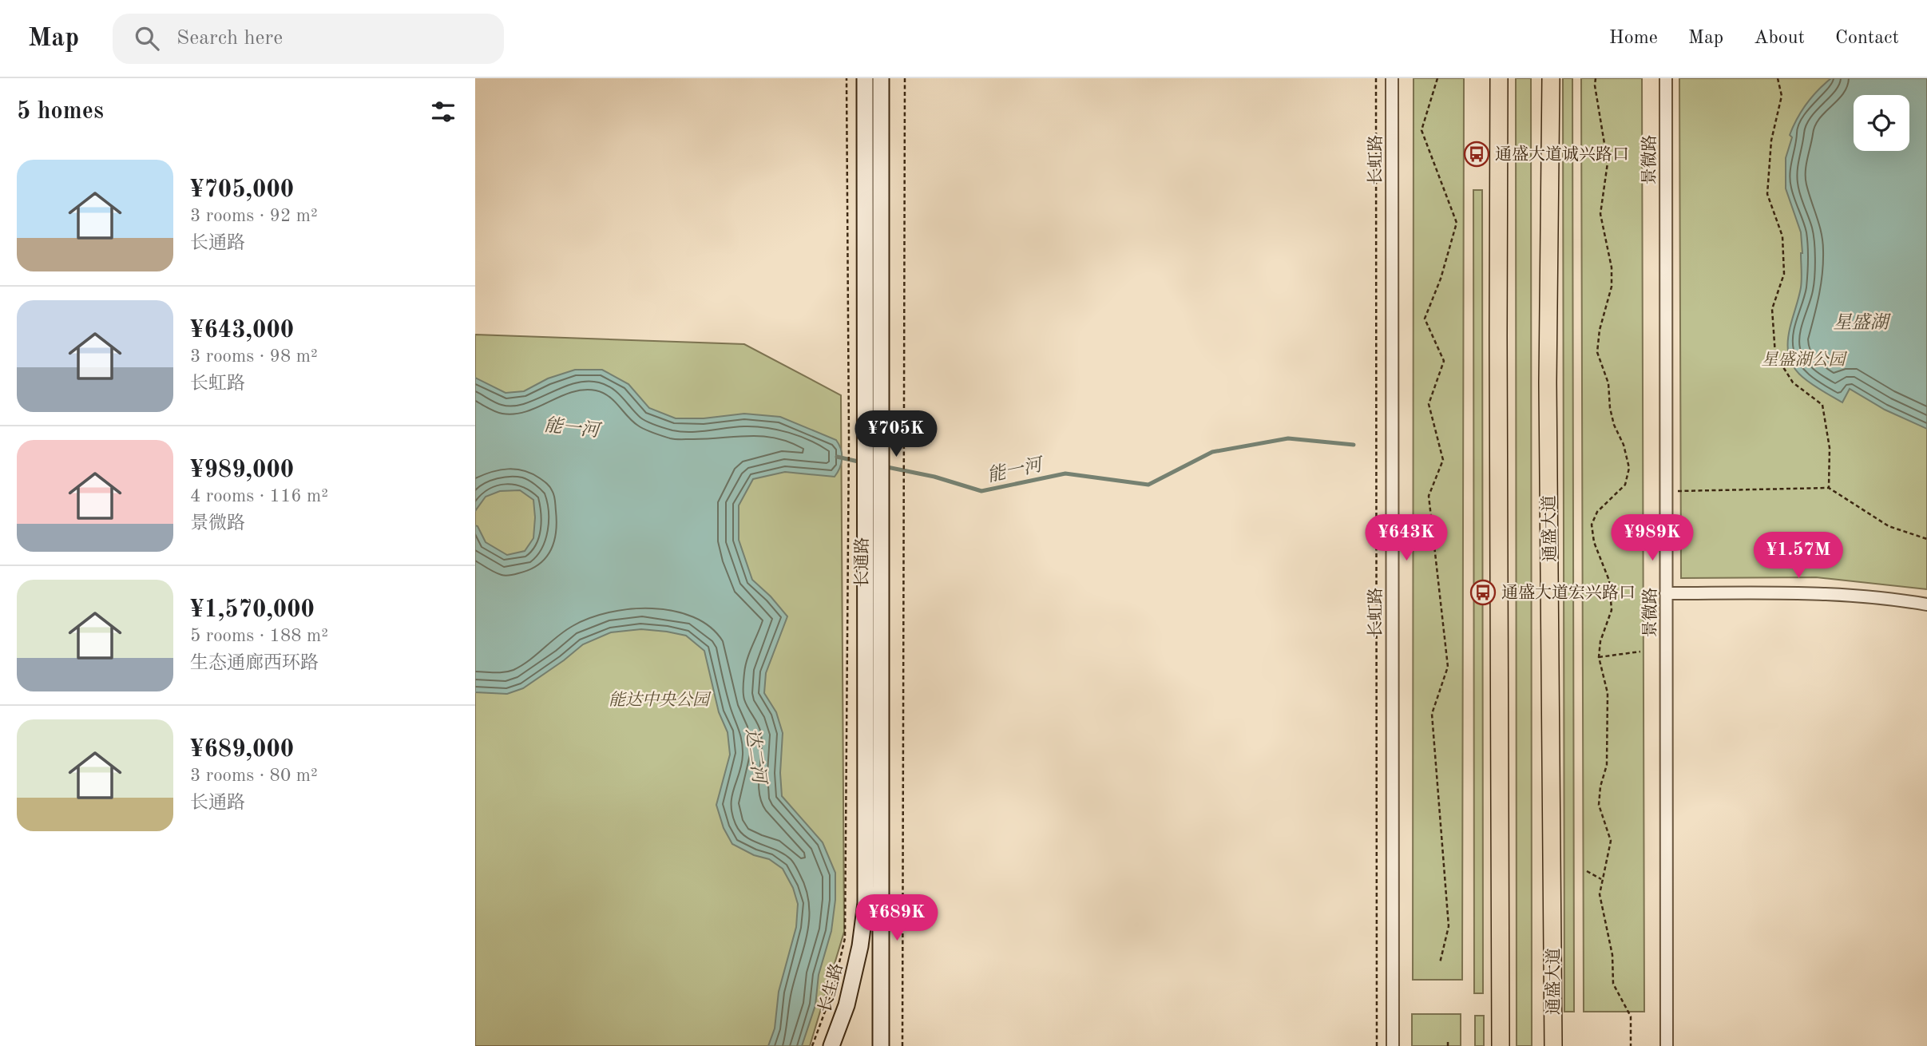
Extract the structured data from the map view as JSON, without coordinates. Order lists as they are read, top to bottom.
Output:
{
  "streets": {
    "main road": ["通盛大道"],
    "street": [
      "长虹路",
      "景微路",
      "长通路",
      "长生路"
    ]
  },
  "crossings": [
    ["长通路", "长生路"]
  ],
  "water": ["星盛湖", "能一河", "达二河"],
  "parks": ["星盛湖公园", "能达中央公园"],
  "places": {
    "bus stop": ["通盛大道诚兴路口", "通盛大道宏兴路口"]
  },
  "page": {
    "header": "Map",
    "search": "Search here",
    "nav": [
      "Home",
      "Map",
      "About",
      "Contact"
    ],
    "heading": "5 homes",
    "list": [
      {
        "name": "¥705,000",
        "note": "3 rooms · 92 m² · 长通路"
      },
      {
        "name": "¥643,000",
        "note": "3 rooms · 98 m² · 长虹路"
      },
      {
        "name": "¥989,000",
        "note": "4 rooms · 116 m² · 景微路"
      },
      {
        "name": "¥1,570,000",
        "note": "5 rooms · 188 m² · 生态通廊西环路"
      },
      {
        "name": "¥689,000",
        "note": "3 rooms · 80 m² · 长通路"
      }
    ],
    "price": [
      "¥705K",
      "¥643K",
      "¥989K",
      "¥1.57M",
      "¥689K"
    ]
  }
}
